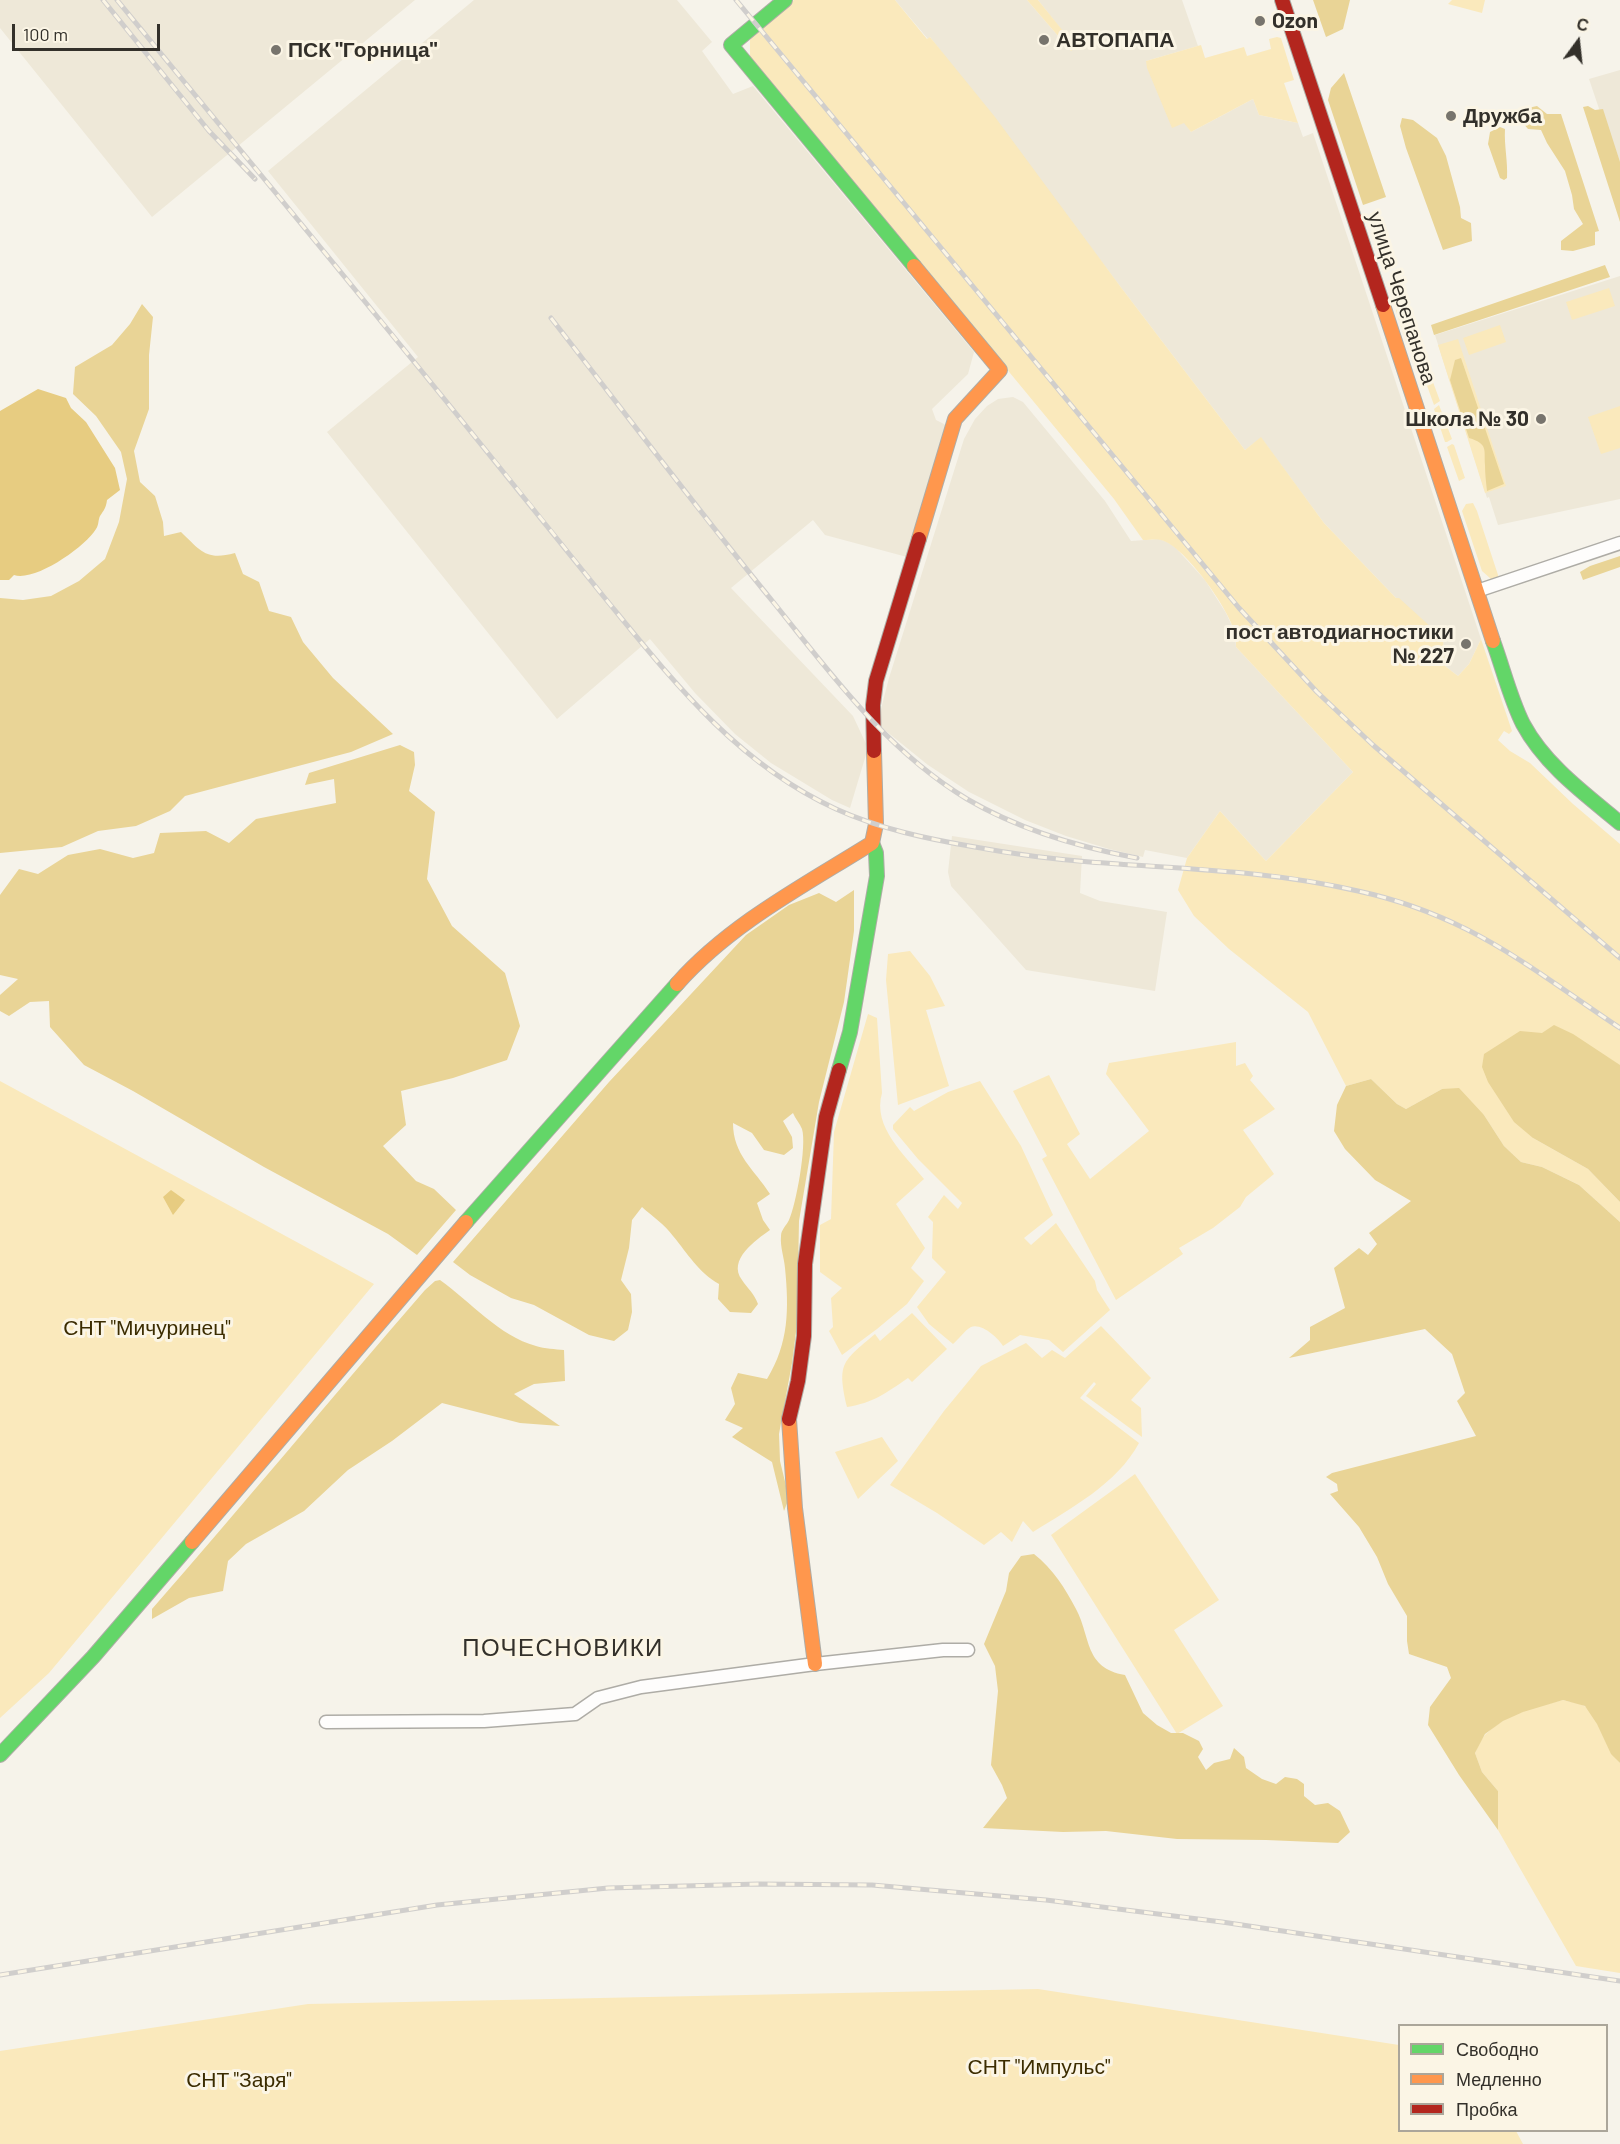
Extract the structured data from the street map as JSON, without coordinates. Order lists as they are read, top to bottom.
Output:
{
  "streets": {
    "street": ["улица Черепанова"]
  },
  "districts": ["ПОЧЕСНОВИКИ"],
  "parks": ["СНТ \"Мичуринец\"", "СНТ \"Импульс\"", "СНТ \"Заря\""],
  "places": [
    "Ozon",
    "АВТОПАПА",
    "ПСК \"Горница\"",
    "Дружба",
    "Школа № 30",
    "пост автодиагностики № 227"
  ],
  "legend": ["Свободно", "Медленно", "Пробка"],
  "scale_bar": "100 m",
  "north": "top"
}
